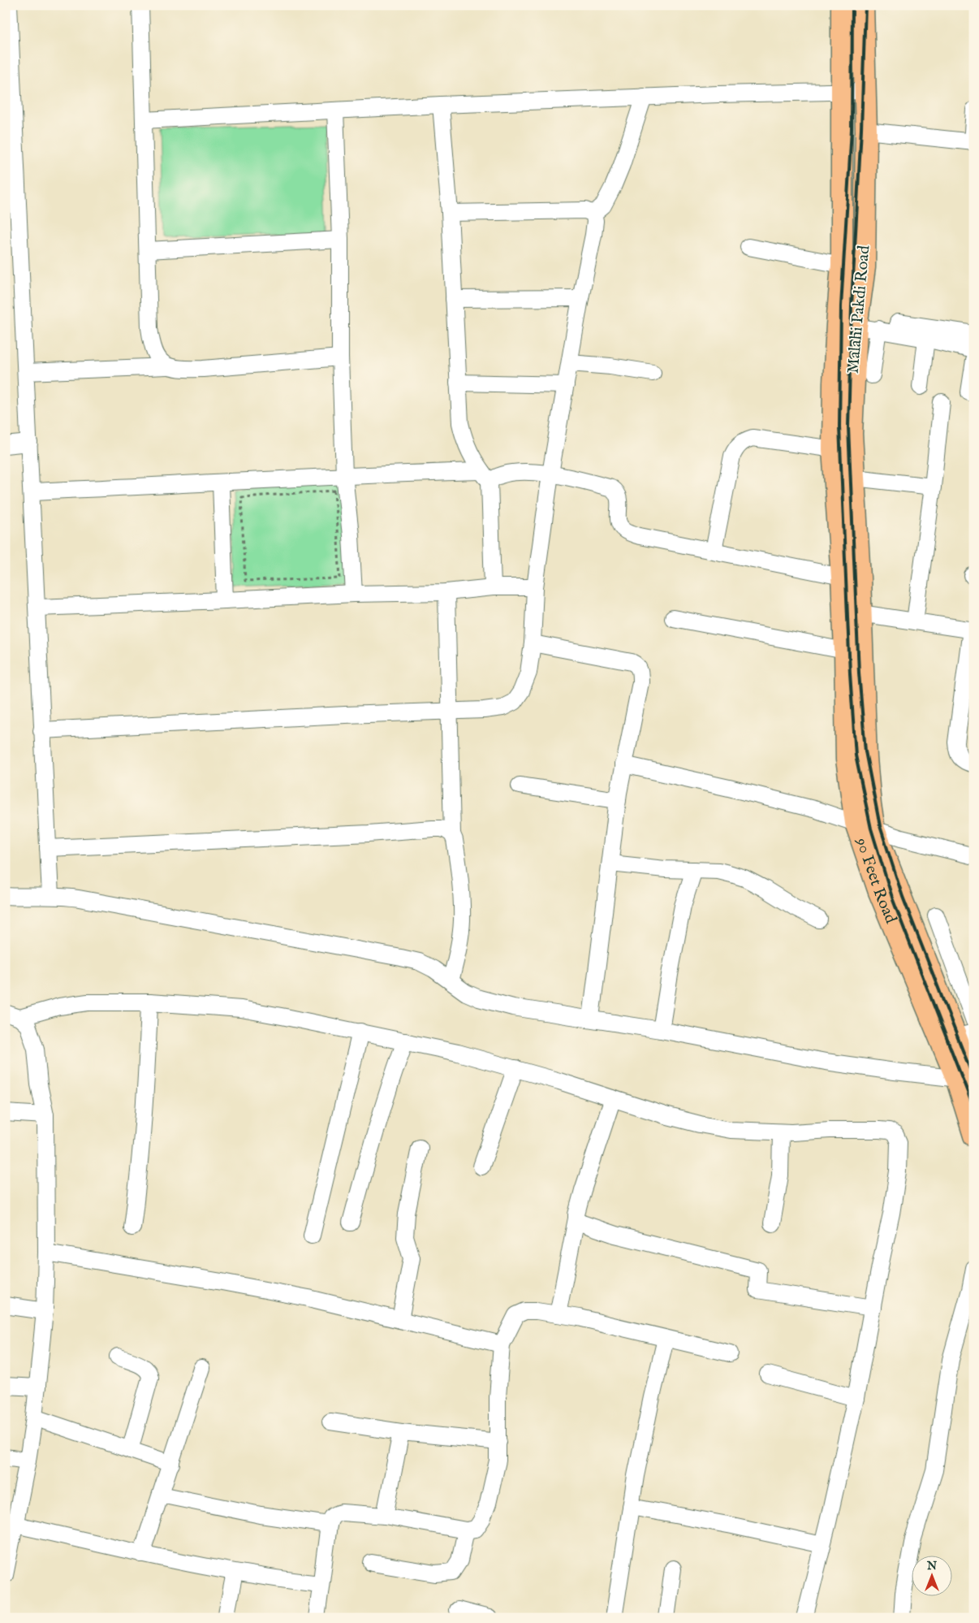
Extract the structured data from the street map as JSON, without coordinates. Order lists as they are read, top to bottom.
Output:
{
  "streets": {
    "main road": ["Malahi Pakdi Road", "90 Feet Road"]
  },
  "crossings": [
    ["Malahi Pakdi Road", "90 Feet Road"]
  ],
  "north": "top"
}
